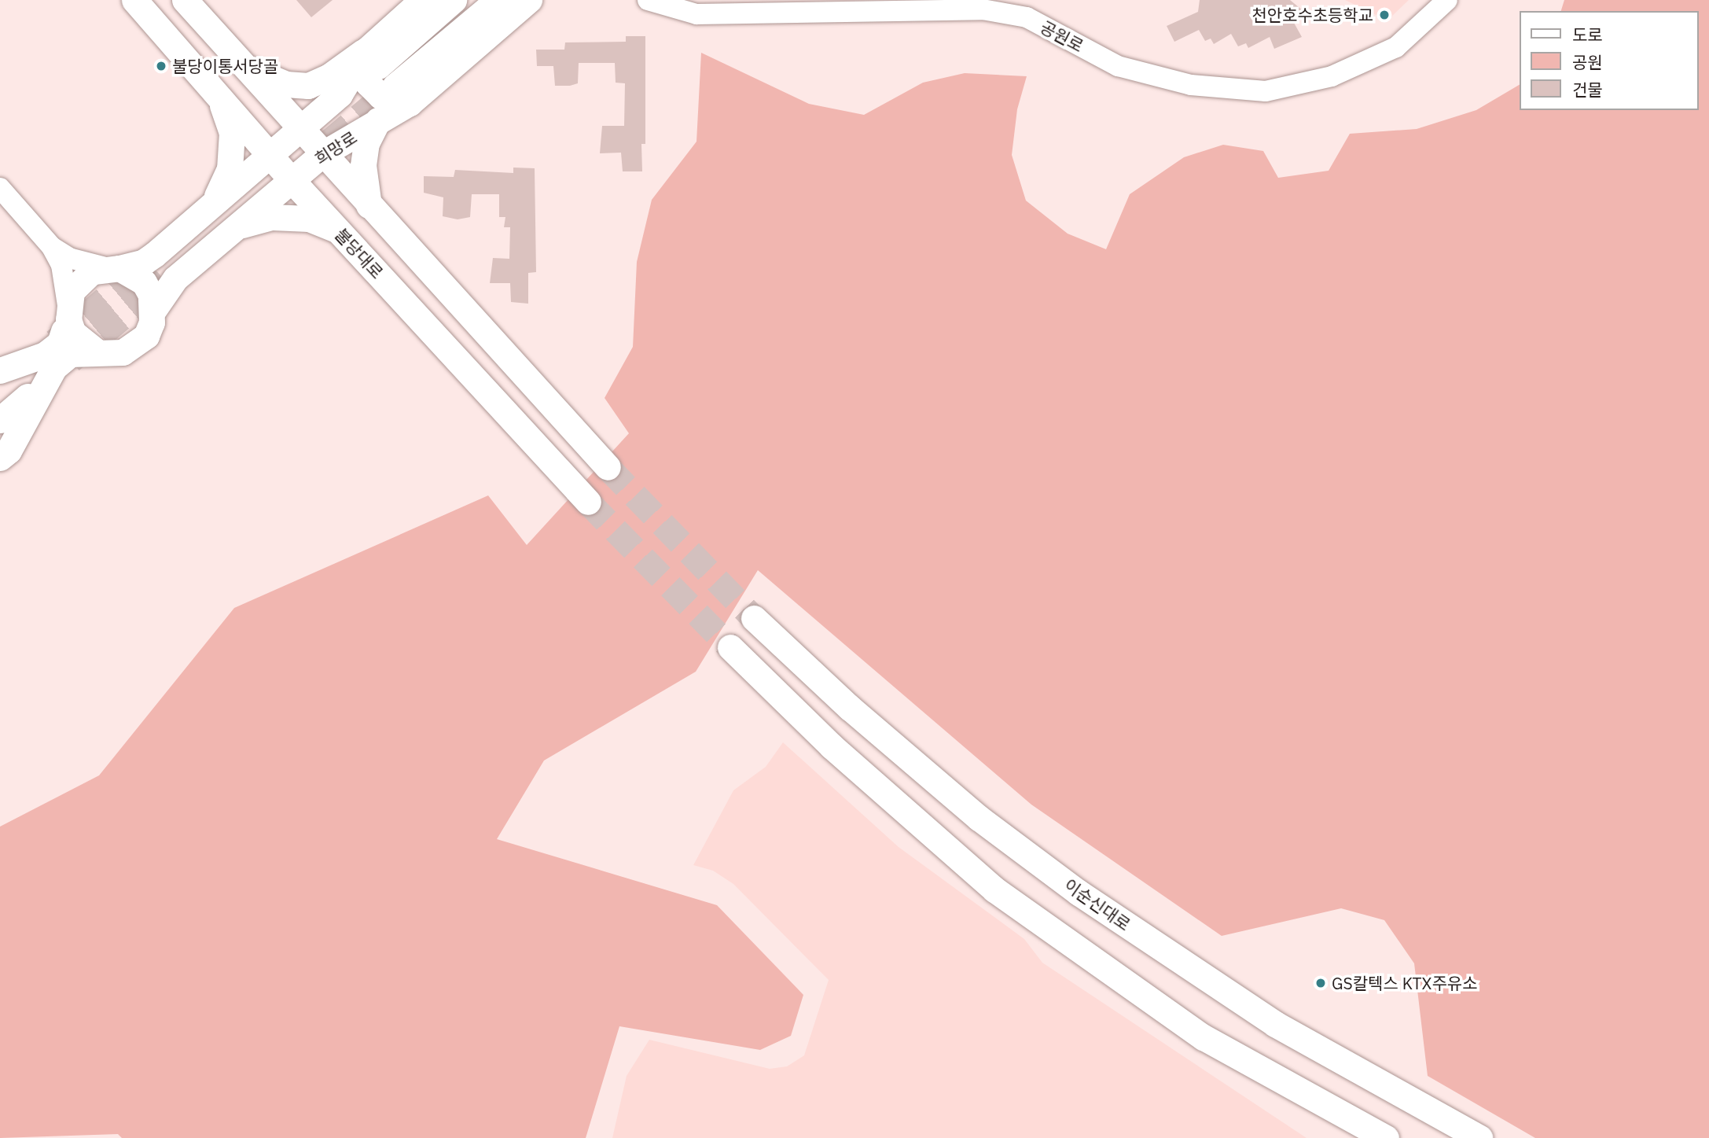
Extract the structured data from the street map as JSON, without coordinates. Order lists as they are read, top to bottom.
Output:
{
  "streets": {
    "main road": ["희망로", "불당대로", "이순신대로"],
    "street": ["공원로"]
  },
  "crossings": [
    ["희망로", "불당대로"]
  ],
  "places": ["천안호수초등학교", "불당이통서당골", "GS칼텍스 KTX주유소"],
  "legend": ["도로", "공원", "건물"]
}
